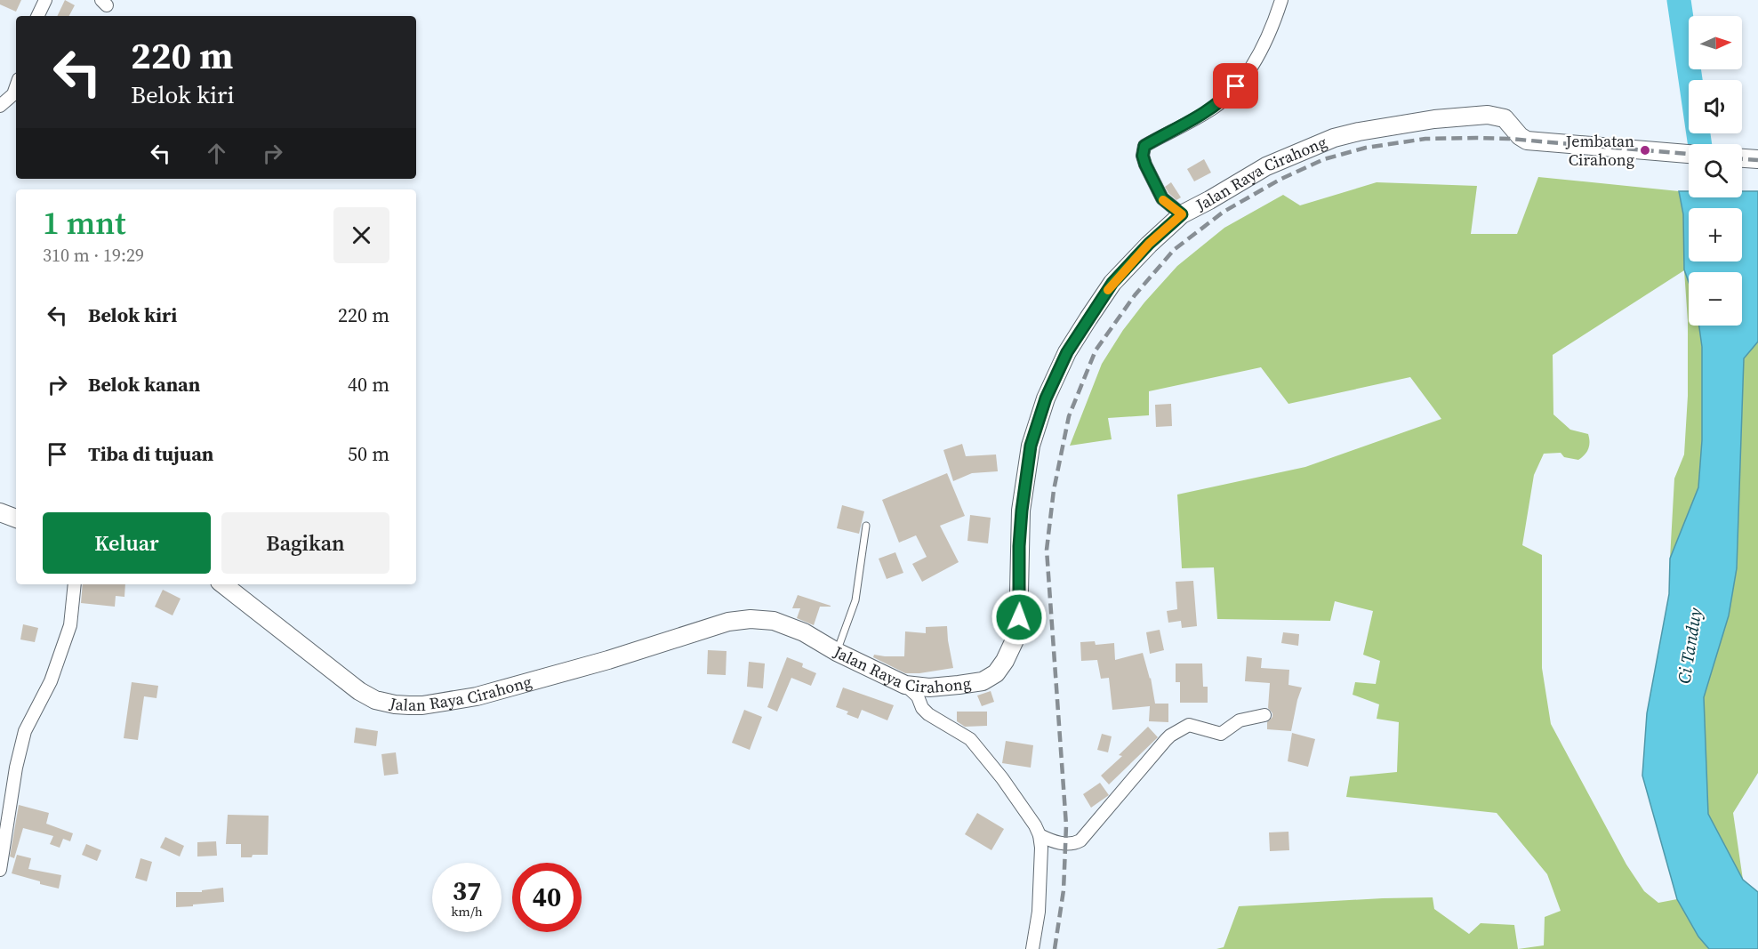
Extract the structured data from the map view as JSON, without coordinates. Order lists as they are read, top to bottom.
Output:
{
  "streets": {
    "street": ["Jalan Raya Cirahong"]
  },
  "water": ["Ci Tanduy"],
  "places": ["Jembatan Cirahong"],
  "north": "right",
  "page": {
    "map_buttons": ["+", "−"],
    "turn": ["220 m", "Belok kiri"],
    "heading": ["1 mnt", "310 m · 19:29"],
    "list": [
      {
        "name": "Belok kiri",
        "value": "220 m"
      },
      {
        "name": "Belok kanan",
        "value": "40 m"
      },
      {
        "name": "Tiba di tujuan",
        "value": "50 m"
      }
    ],
    "buttons": ["Keluar", "Bagikan"],
    "speed": "37 km/h",
    "limit": "40"
  }
}
